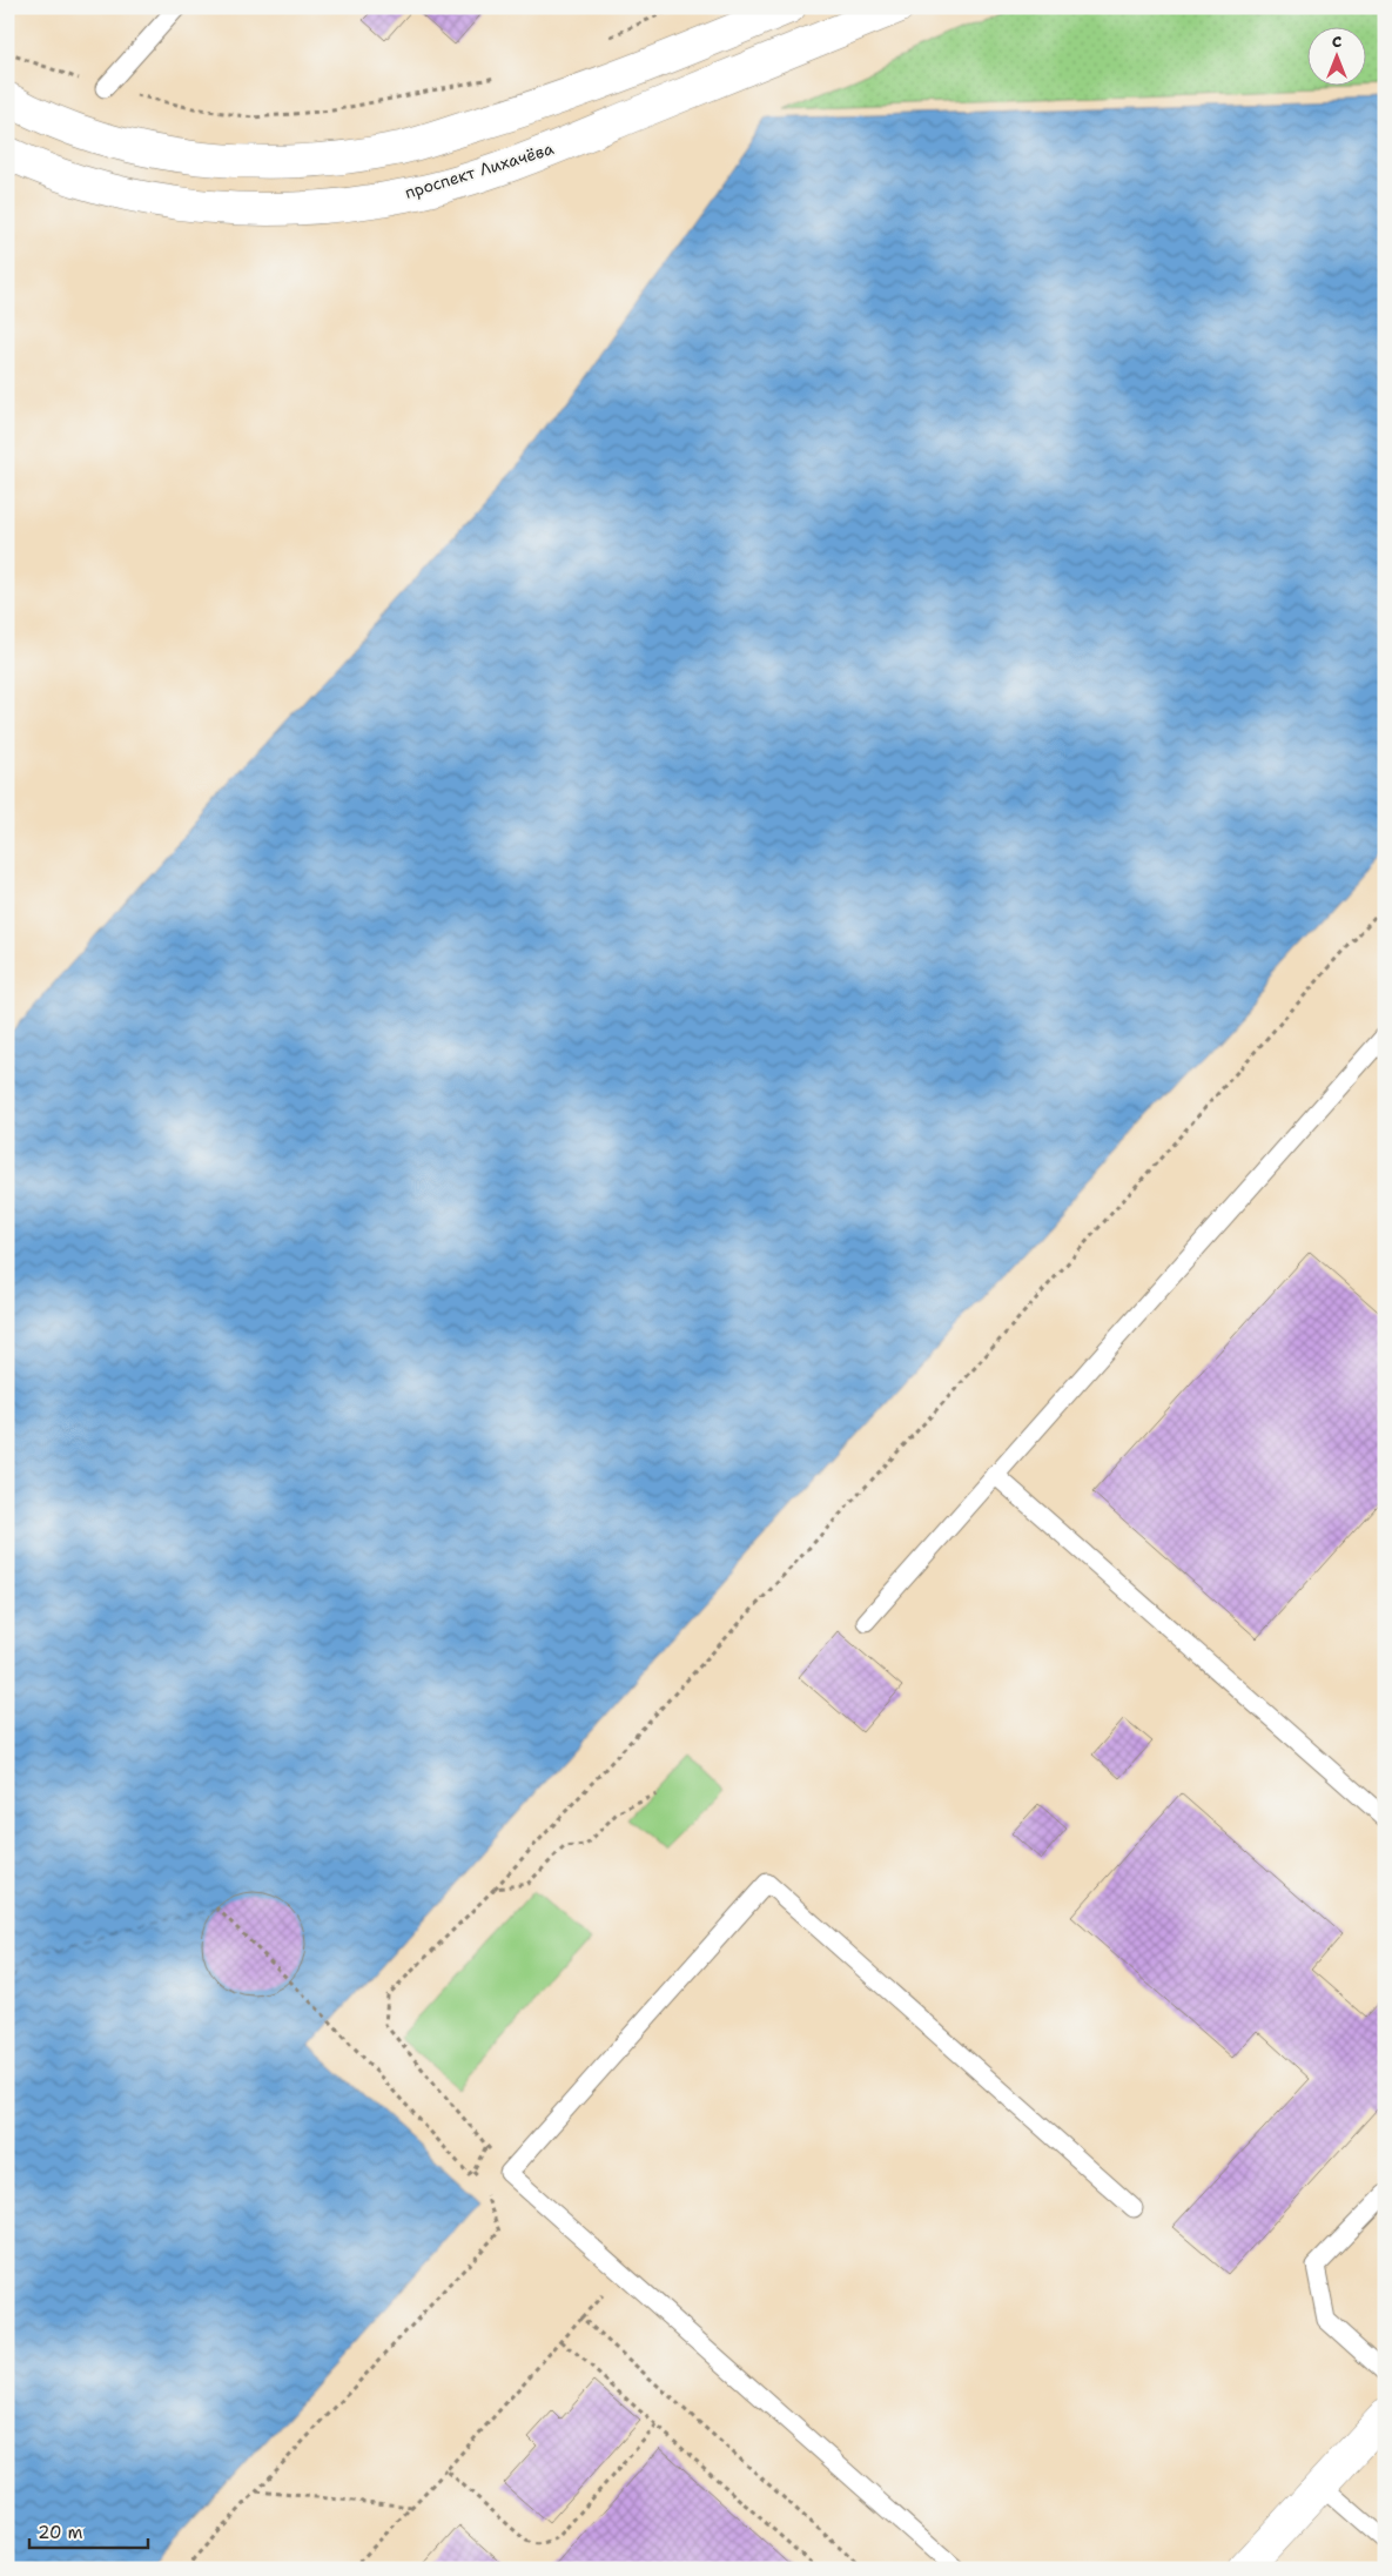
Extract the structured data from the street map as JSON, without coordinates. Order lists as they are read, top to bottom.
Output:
{
  "streets": {
    "street": ["проспект Лихачёва"]
  },
  "scale_bar": "20 m",
  "north": "top"
}
